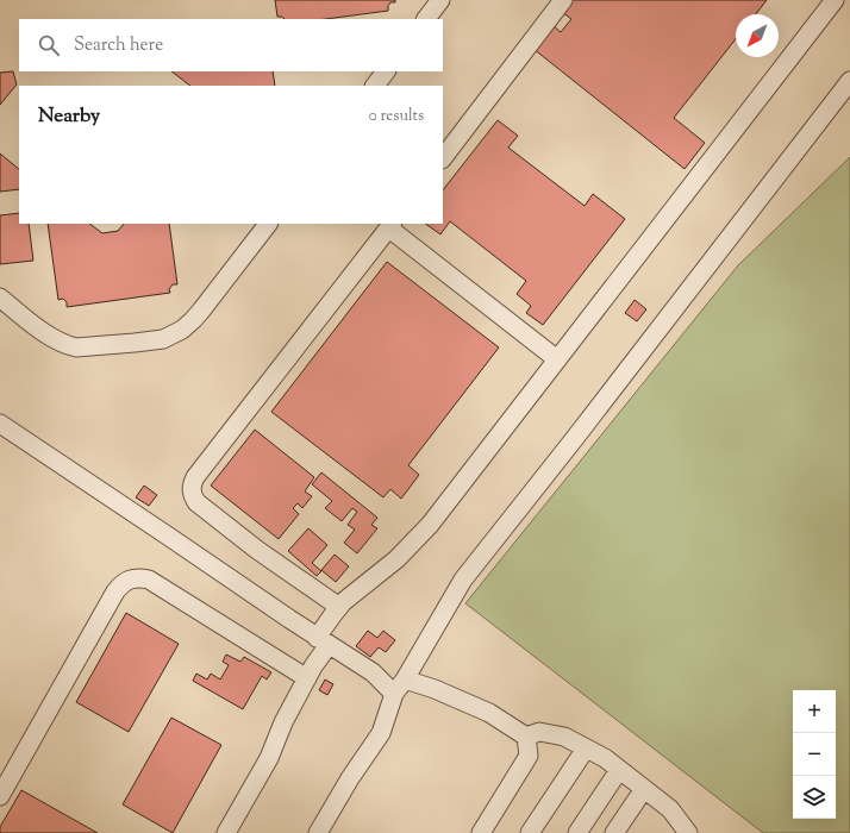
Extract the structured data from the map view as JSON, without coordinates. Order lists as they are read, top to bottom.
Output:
{
  "north": "bottom left",
  "page": {
    "search": "Search here",
    "heading": ["Nearby", "0 results"],
    "map_buttons": ["+", "−"]
  }
}
